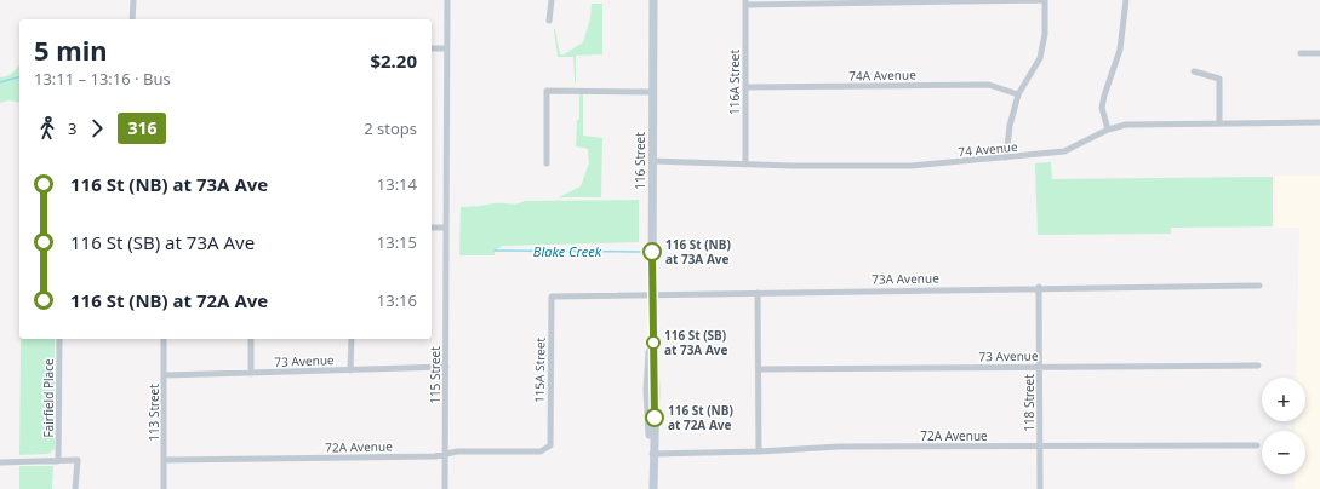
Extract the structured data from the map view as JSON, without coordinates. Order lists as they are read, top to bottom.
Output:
{
  "streets": {
    "street": [
      "74A Avenue",
      "116A Street",
      "74 Avenue",
      "116 Street",
      "73A Avenue",
      "73 Avenue",
      "115A Street",
      "115 Street",
      "Fairfield Place",
      "118 Street",
      "113 Street",
      "72A Avenue"
    ]
  },
  "crossings": [
    ["74A Avenue", "116A Street"],
    ["116A Street", "74 Avenue"],
    ["74 Avenue", "116 Street"],
    ["116 Street", "73A Avenue"],
    ["116 Street", "72A Avenue"],
    ["73A Avenue", "115A Street"],
    ["73A Avenue", "118 Street"],
    ["73 Avenue", "115 Street"],
    ["73 Avenue", "118 Street"],
    ["73 Avenue", "113 Street"],
    ["115A Street", "72A Avenue"],
    ["115 Street", "72A Avenue"],
    ["118 Street", "72A Avenue"],
    ["113 Street", "72A Avenue"]
  ],
  "water": ["Blake Creek"],
  "places": ["116 St (NB) at 73A Ave", "116 St (SB) at 73A Ave", "116 St (NB) at 72A Ave"],
  "lines": ["bus line 316"],
  "page": {
    "heading": ["5 min", "13:11 – 13:16 · Bus", "$2.20"],
    "legs": ["3", "316", "2 stops"],
    "list": [
      {
        "name": "116 St (NB) at 73A Ave",
        "value": "13:14"
      },
      {
        "name": "116 St (SB) at 73A Ave",
        "value": "13:15"
      },
      {
        "name": "116 St (NB) at 72A Ave",
        "value": "13:16"
      }
    ],
    "map_buttons": ["+", "−"]
  }
}
